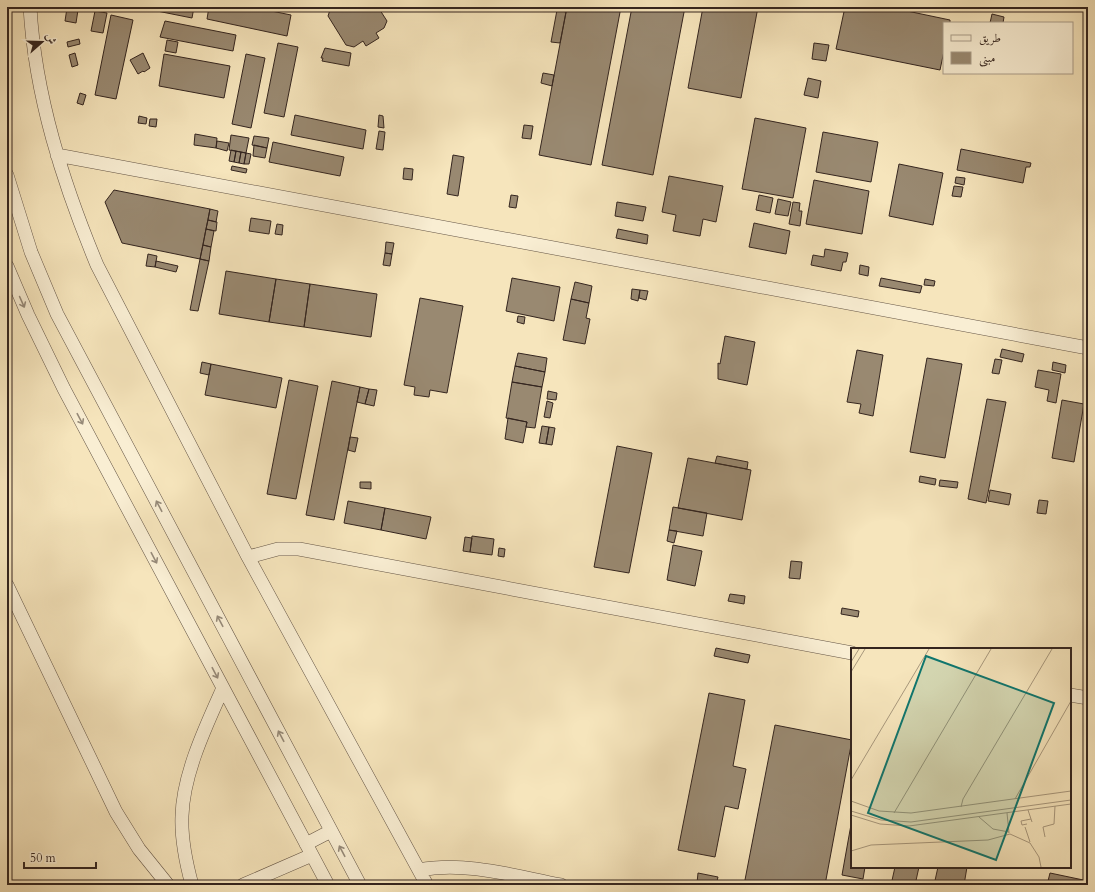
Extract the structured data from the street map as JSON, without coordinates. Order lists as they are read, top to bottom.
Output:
{
  "legend": ["طريق", "مبنى"],
  "scale_bar": "50 m",
  "north": "right"
}
